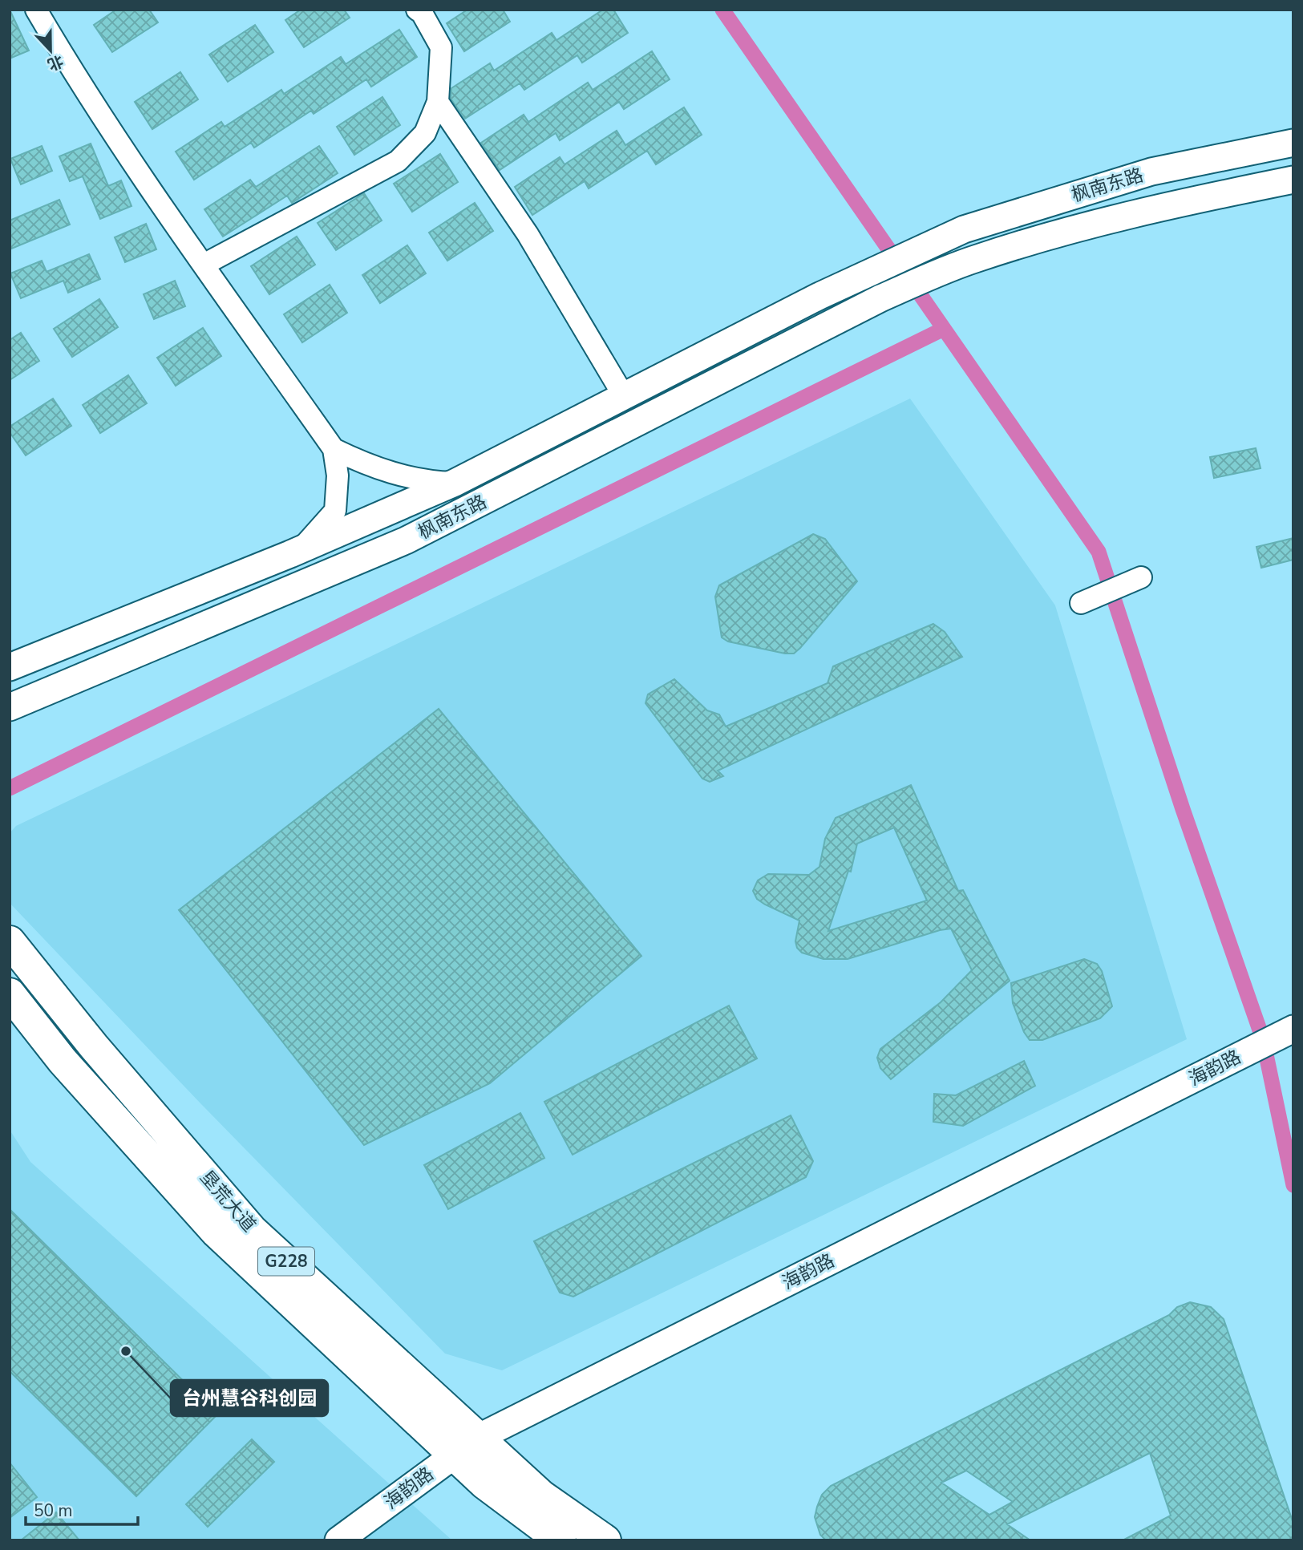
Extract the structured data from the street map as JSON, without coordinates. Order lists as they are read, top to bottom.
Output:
{
  "streets": {
    "highway": ["垦荒大道", "G228"],
    "main road": ["枫南东路", "海韵路"]
  },
  "crossings": [
    ["海韵路", "垦荒大道"]
  ],
  "places": ["台州慧谷科创园"],
  "scale_bar": "50 m",
  "north": "bottom"
}
